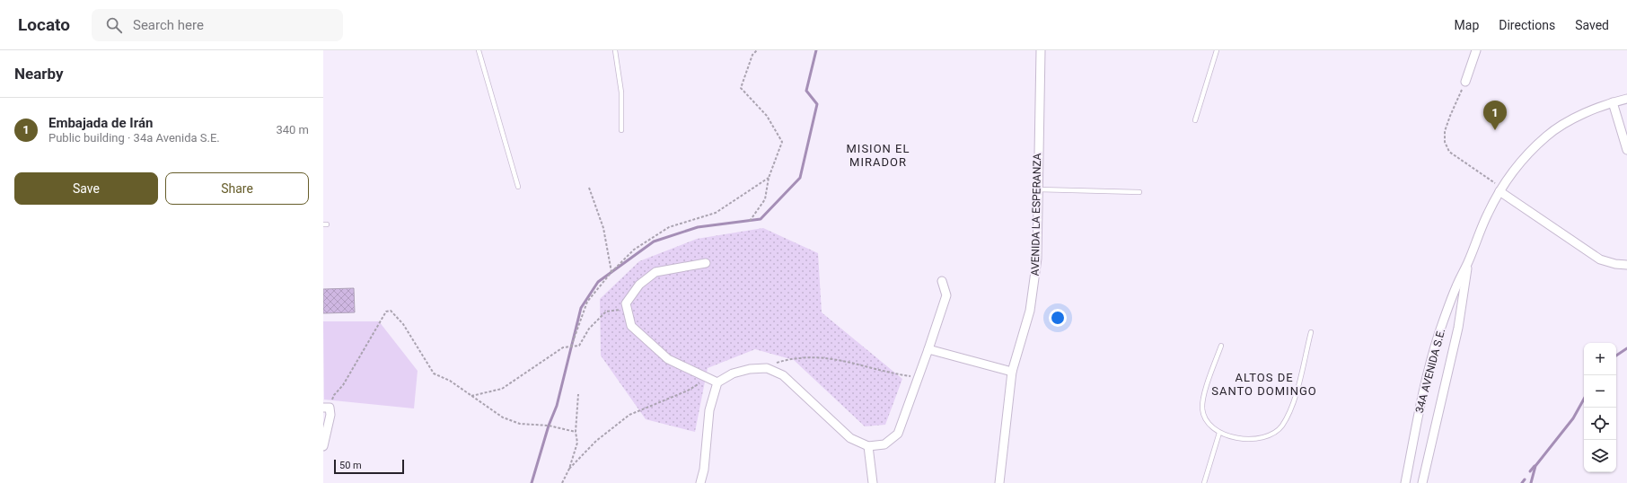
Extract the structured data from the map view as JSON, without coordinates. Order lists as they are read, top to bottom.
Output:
{
  "streets": {
    "street": ["AVENIDA LA ESPERANZA", "34A AVENIDA S.E."]
  },
  "districts": ["MISION EL MIRADOR", "ALTOS DE SANTO DOMINGO"],
  "scale_bar": "50 m",
  "page": {
    "header": "Locato",
    "search": "Search here",
    "nav": ["Map", "Directions", "Saved"],
    "heading": "Nearby",
    "list": [
      {
        "mark": "1",
        "name": "Embajada de Irán",
        "note": "Public building · 34a Avenida S.E.",
        "value": "340 m"
      }
    ],
    "pins": "1",
    "buttons": ["Save", "Share"],
    "map_buttons": ["+", "−"],
    "scale": "50 m"
  }
}
